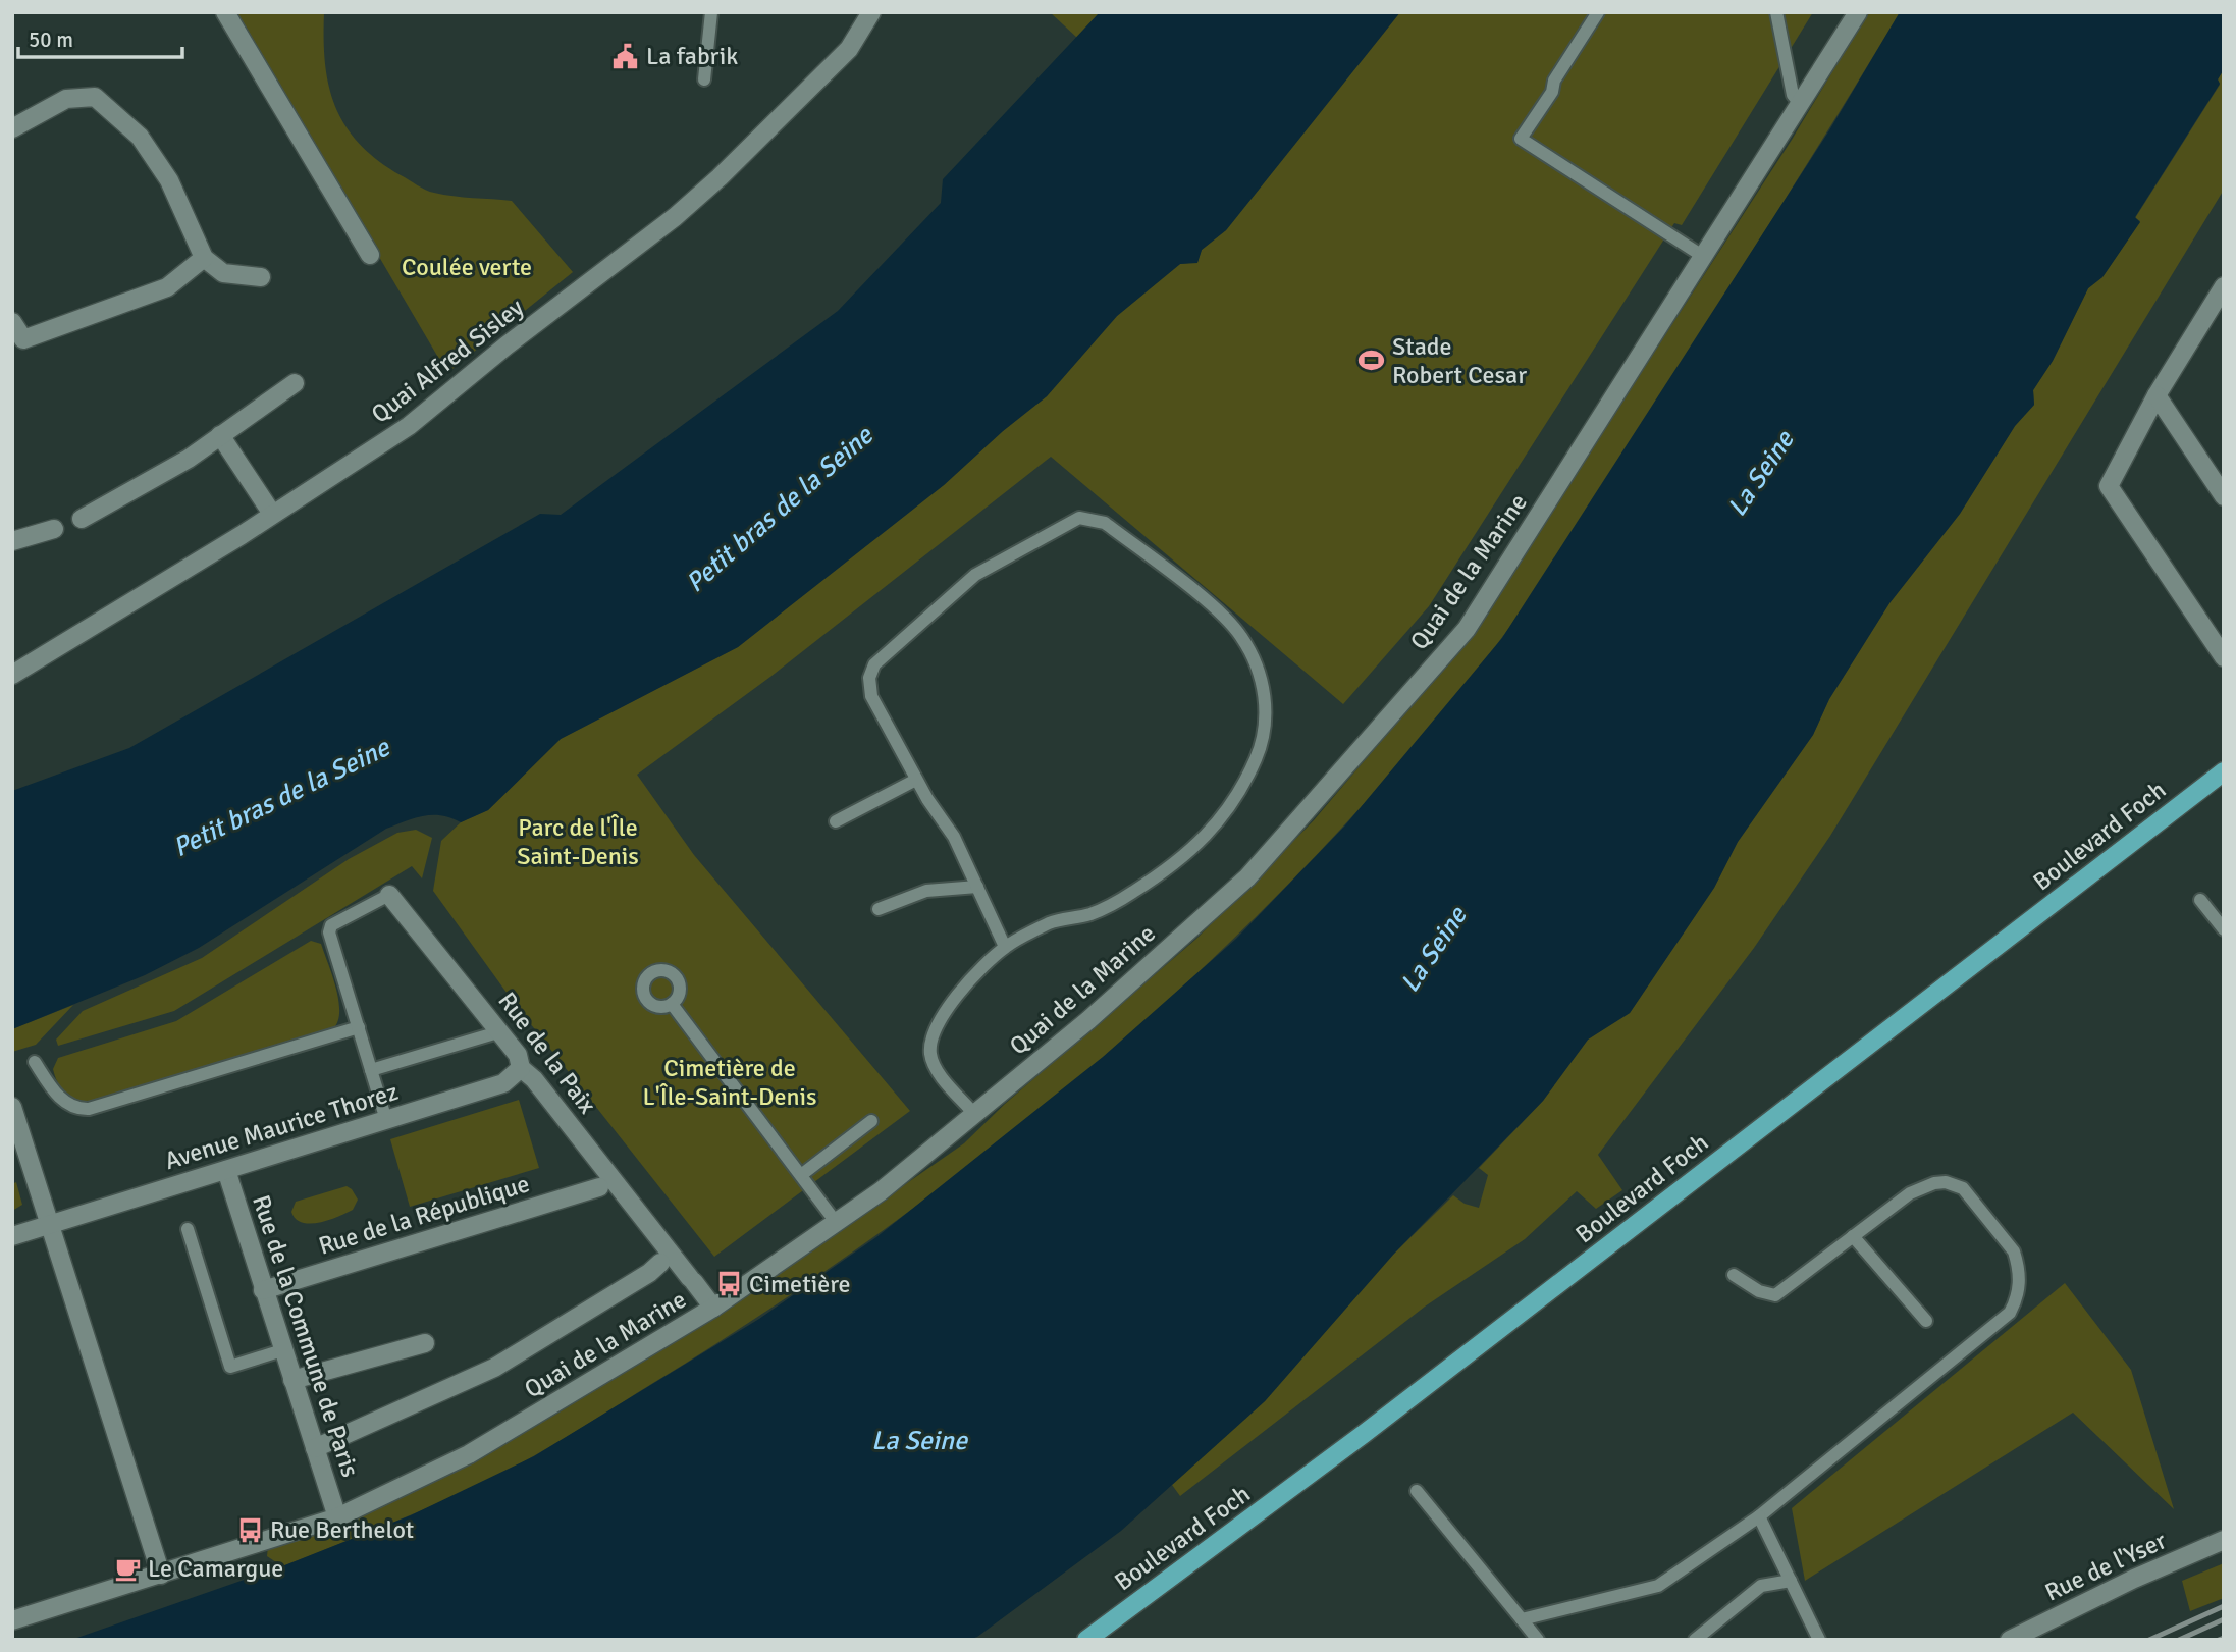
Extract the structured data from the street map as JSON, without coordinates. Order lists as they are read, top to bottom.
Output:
{
  "streets": {
    "main road": ["Boulevard Foch"],
    "street": [
      "Quai Alfred Sisley",
      "Quai de la Marine",
      "Rue de la Paix",
      "Avenue Maurice Thorez",
      "Rue de la République",
      "Rue de la Commune de Paris",
      "Rue de l'Yser"
    ]
  },
  "crossings": [
    ["Quai de la Marine", "Rue de la Paix"],
    ["Quai de la Marine", "Rue de la Commune de Paris"],
    ["Rue de la Paix", "Avenue Maurice Thorez"],
    ["Avenue Maurice Thorez", "Rue de la Commune de Paris"],
    ["Rue de la République", "Rue de la Commune de Paris"]
  ],
  "water": ["La Seine", "Petit bras de la Seine"],
  "parks": ["Coulée verte", "Parc de l'Île Saint-Denis", "Cimetière de L'Île-Saint-Denis"],
  "places": {
    "public building": ["La fabrik"],
    "sports": ["Stade Robert Cesar"],
    "bus stop": ["Cimetière", "Rue Berthelot"],
    "cafe": ["Le Camargue"]
  },
  "scale_bar": "50 m"
}
